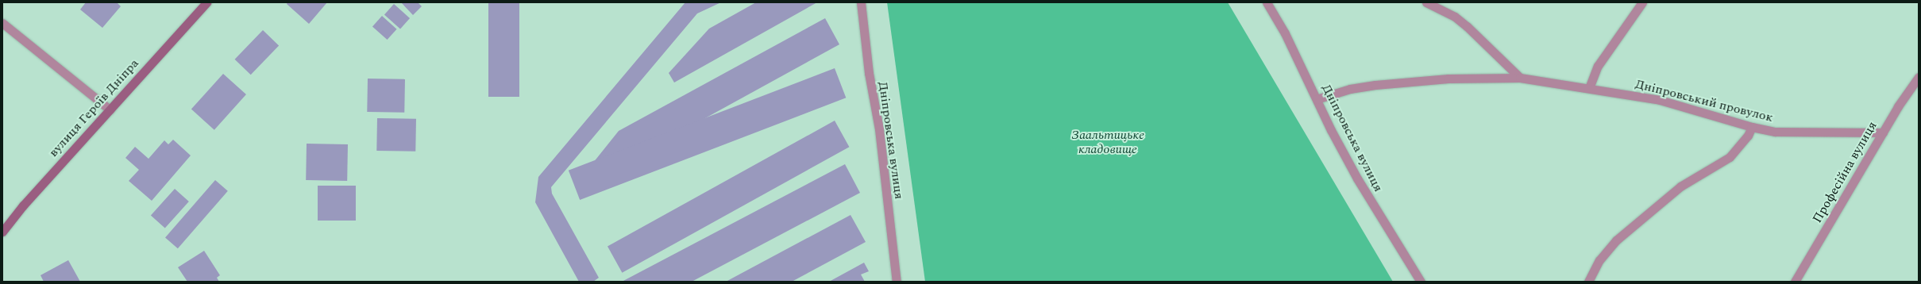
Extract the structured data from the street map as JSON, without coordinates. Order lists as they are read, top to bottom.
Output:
{
  "streets": {
    "main road": ["вулиця Героїв Дніпра"],
    "street": ["Дніпровський провулок", "Дніпровська вулиця", "Професійна вулиця"]
  },
  "crossings": [
    ["Дніпровський провулок", "Дніпровська вулиця"],
    ["Дніпровський провулок", "Професійна вулиця"]
  ],
  "parks": ["Заальтицьке кладовище"]
}
